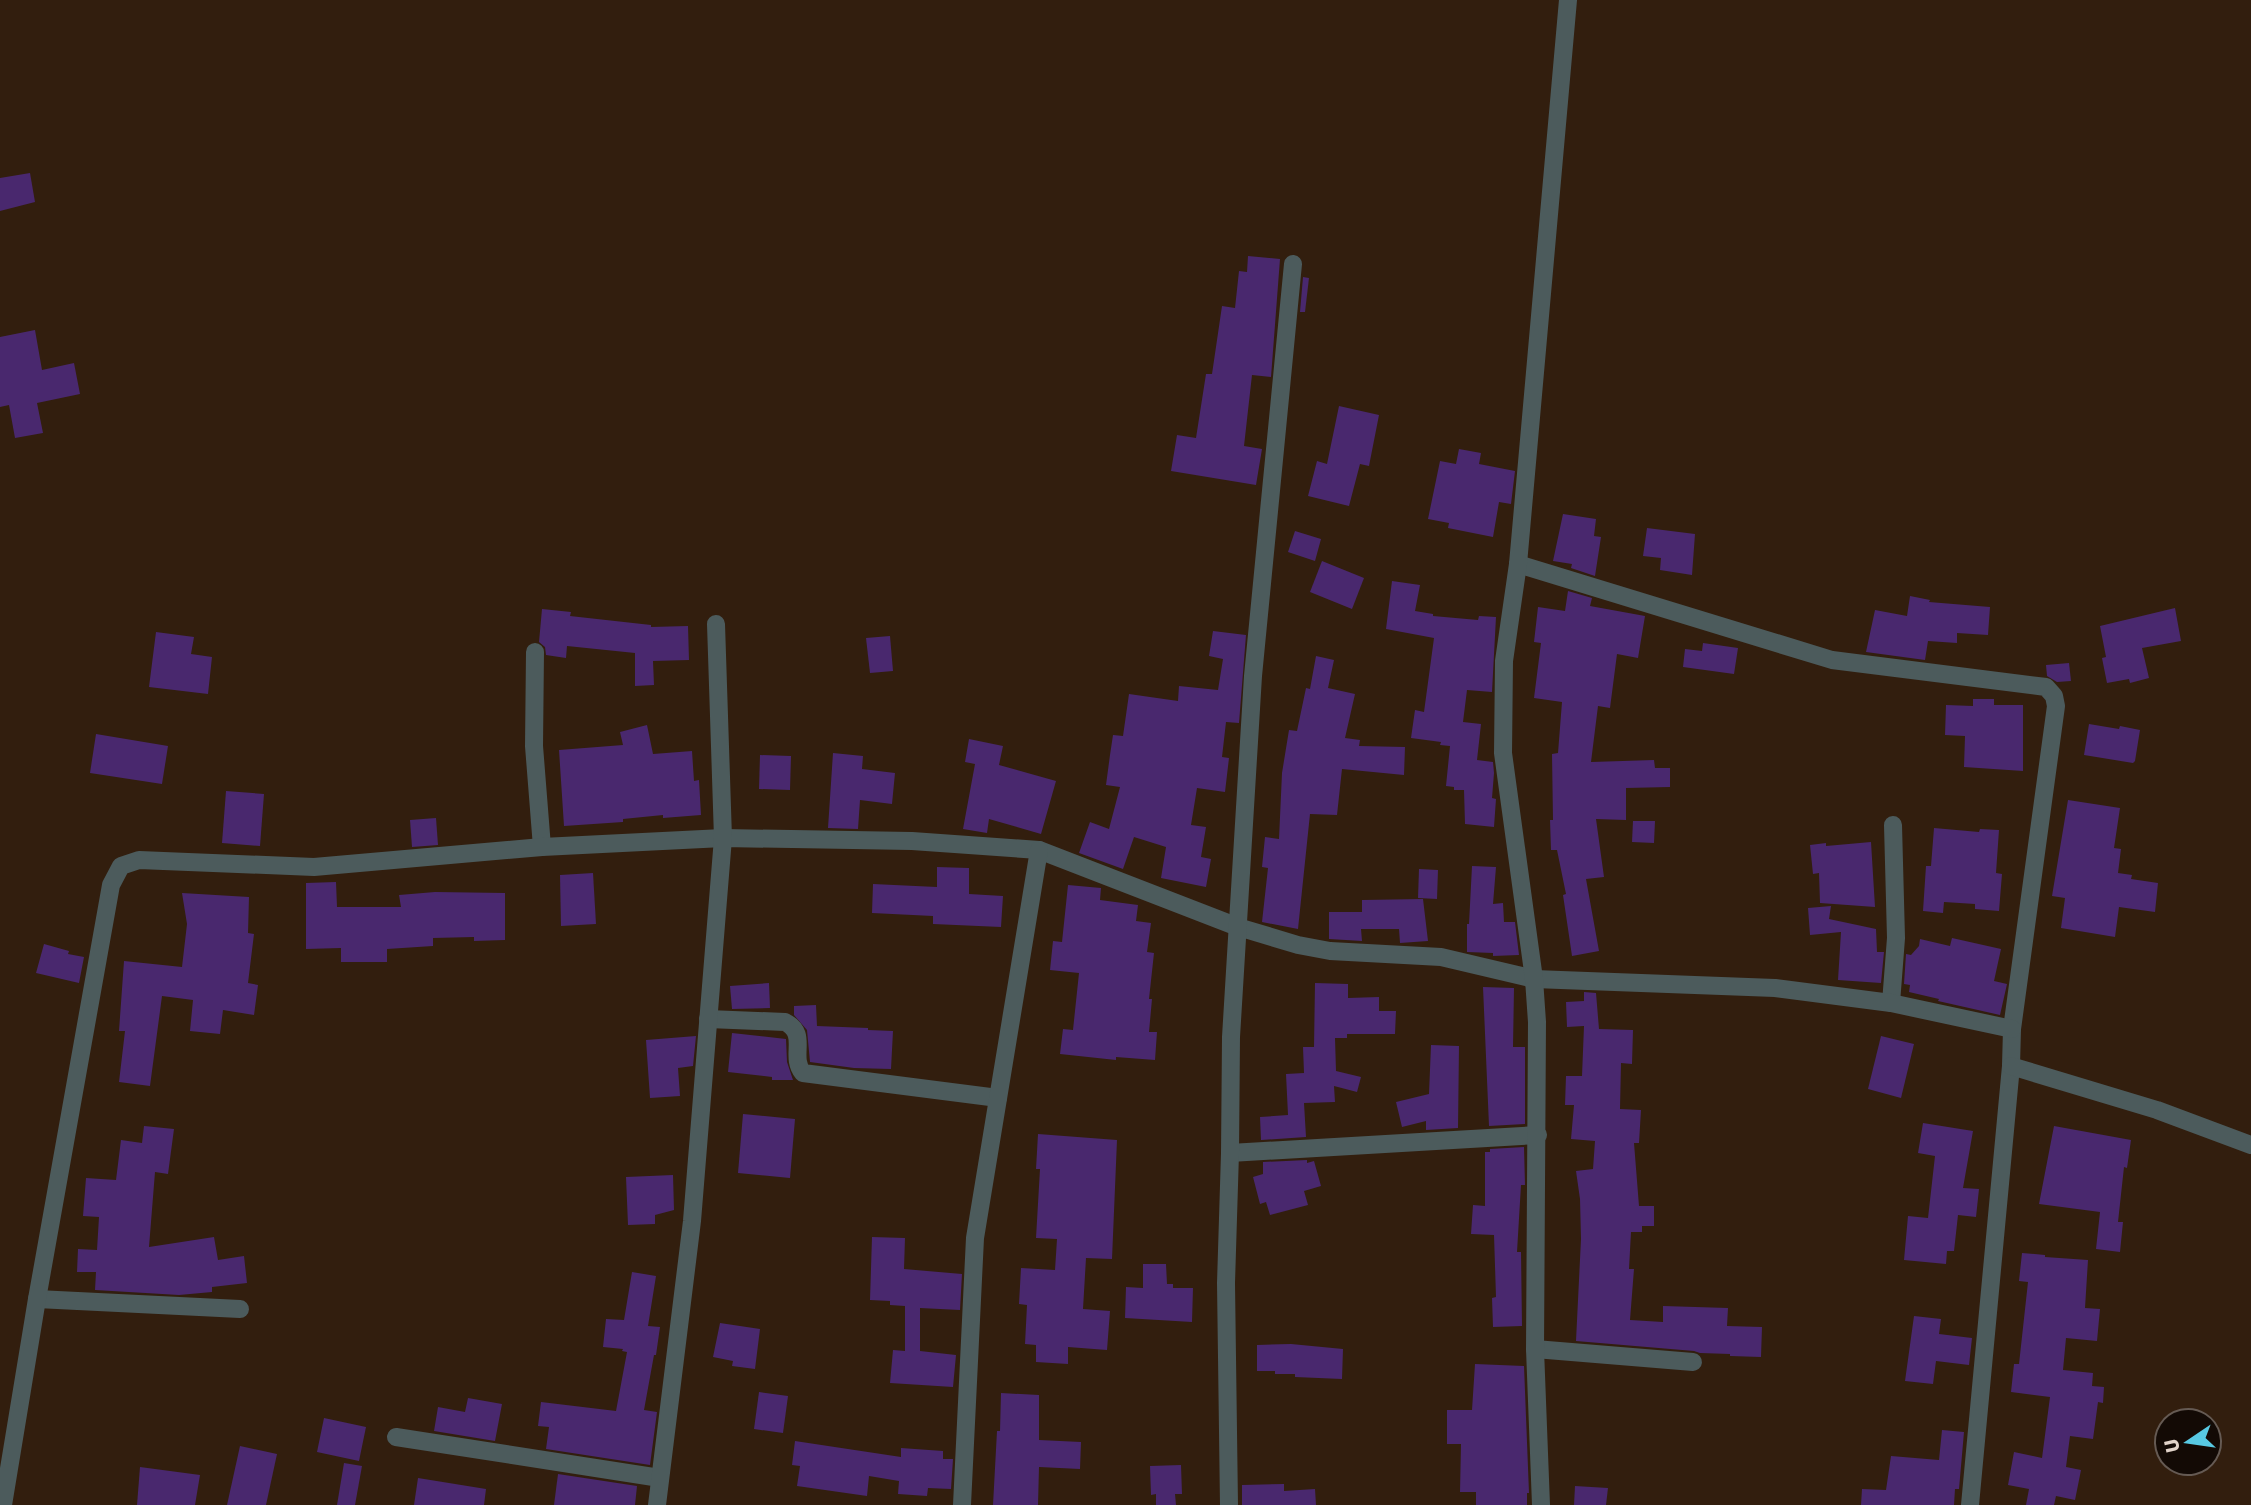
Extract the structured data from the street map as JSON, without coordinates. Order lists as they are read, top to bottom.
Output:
{
  "north": "left"
}
